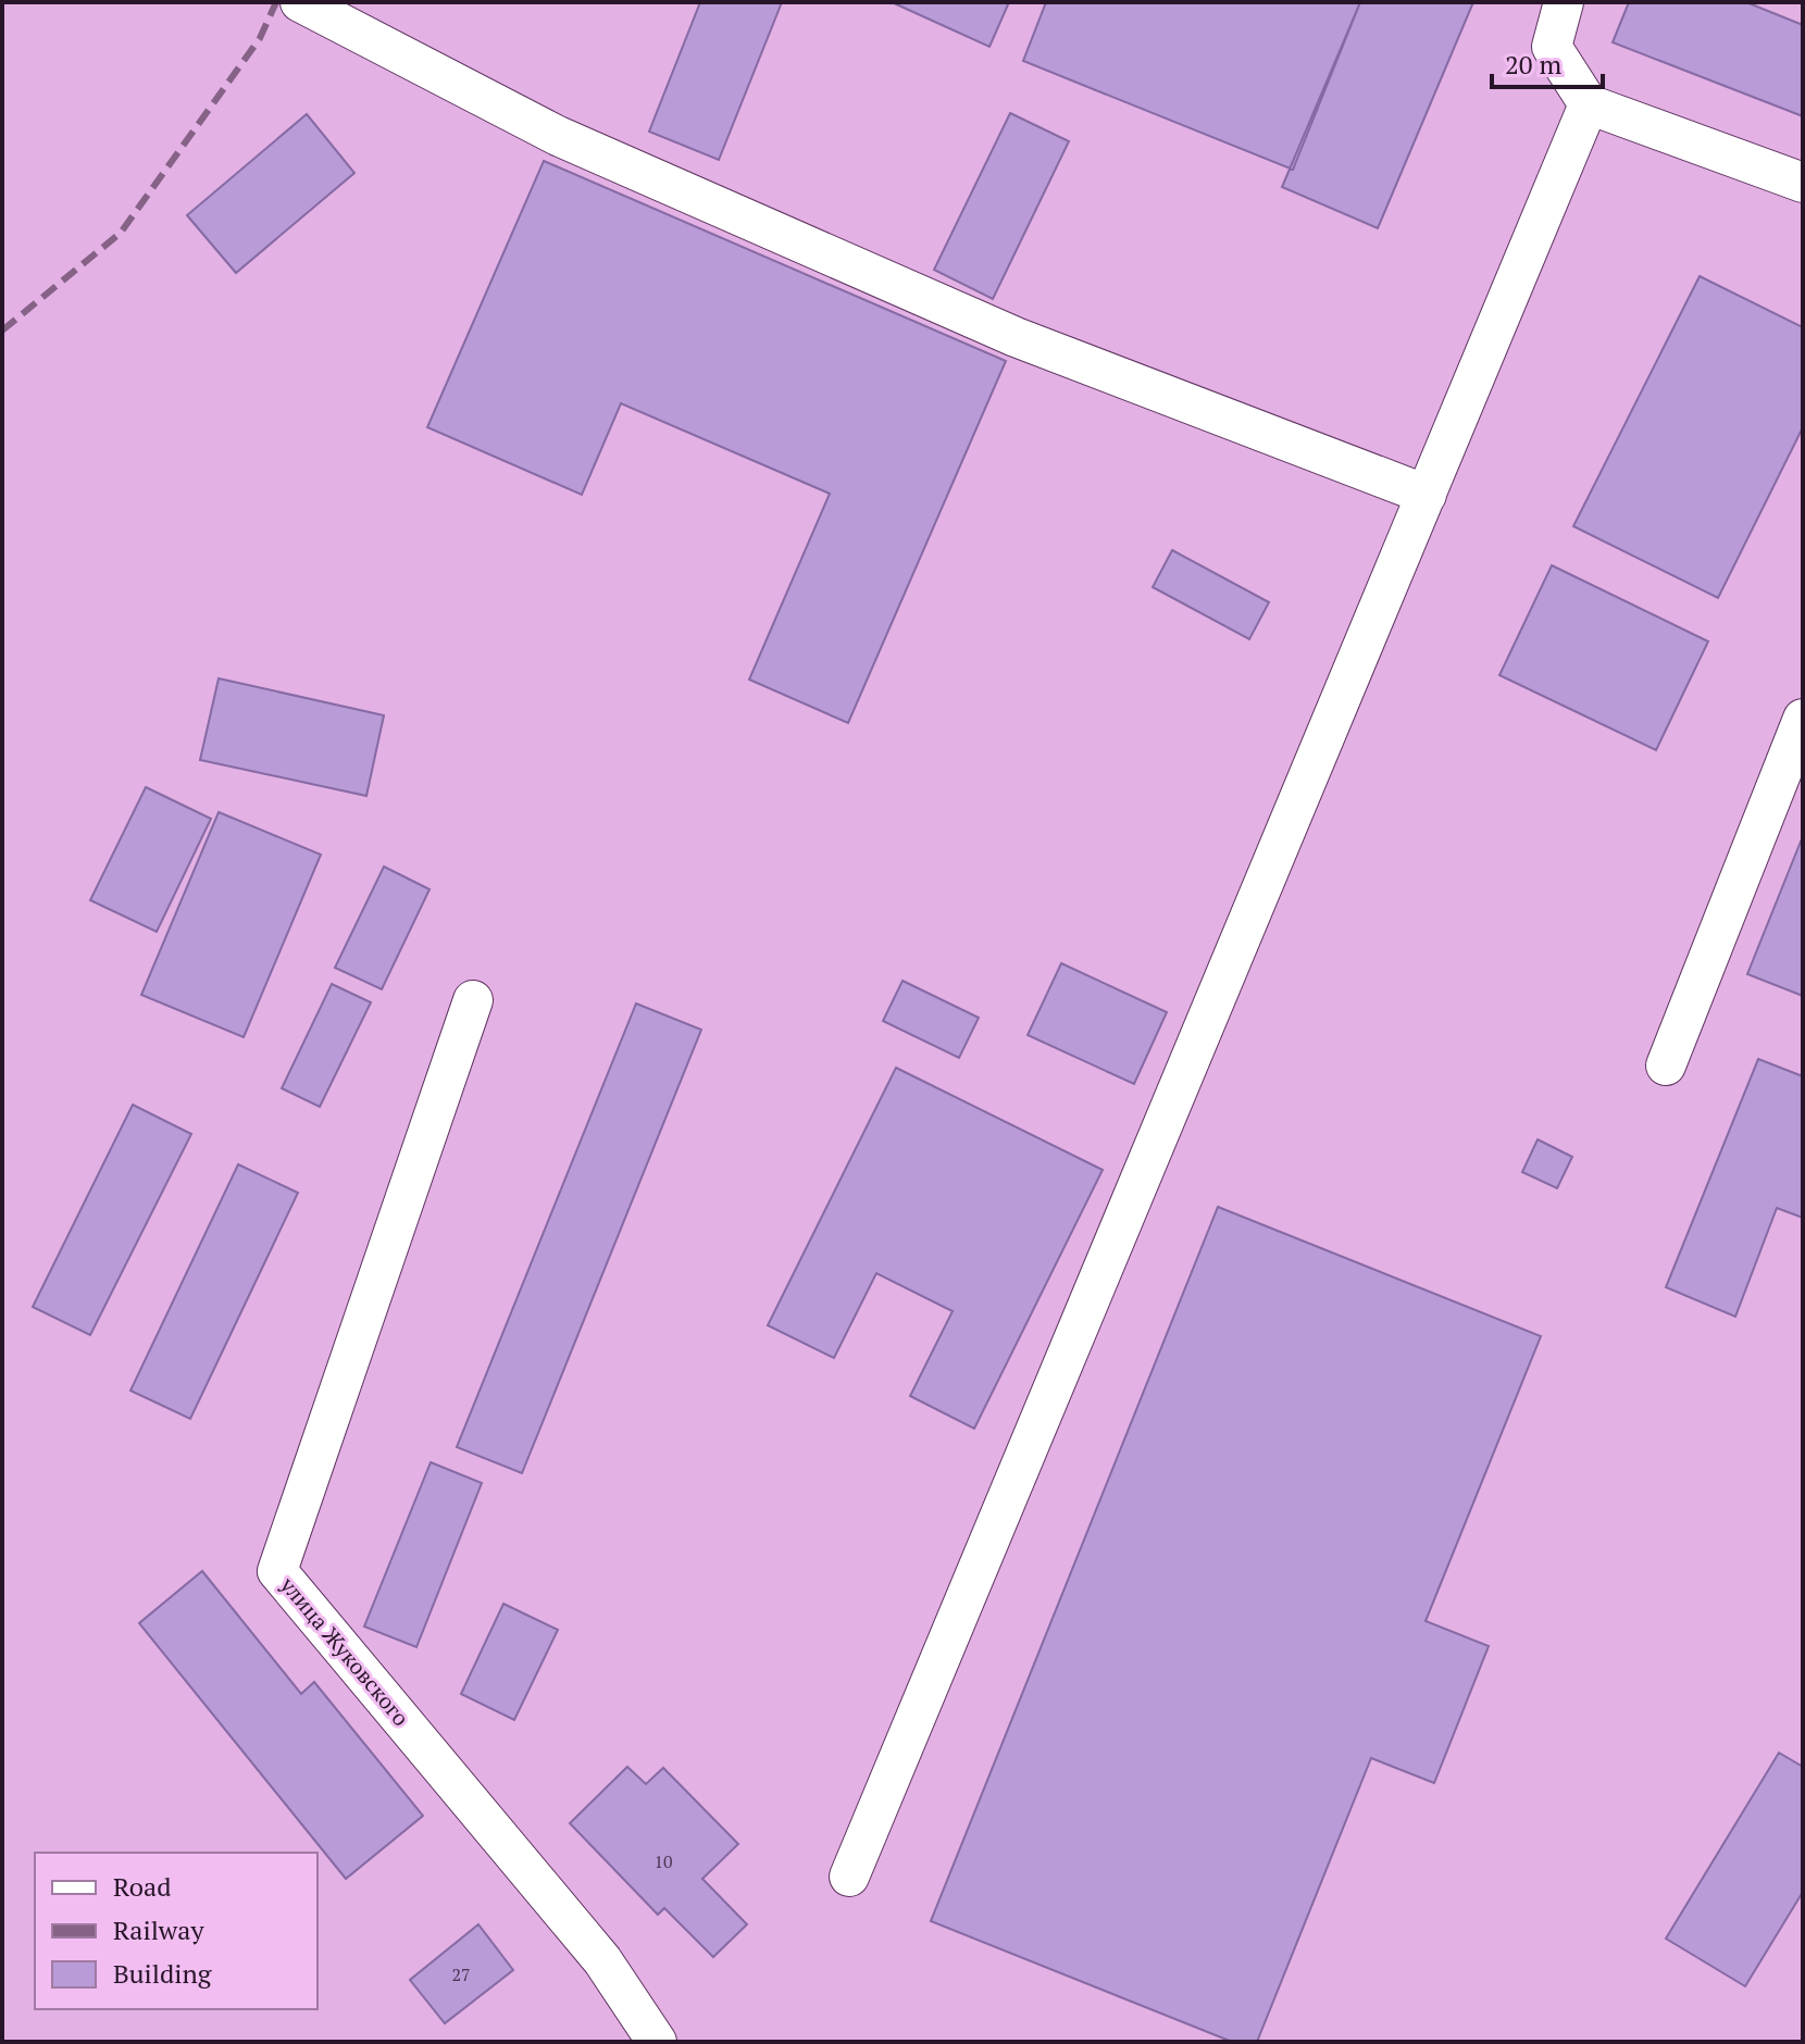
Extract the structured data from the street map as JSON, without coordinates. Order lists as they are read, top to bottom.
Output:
{
  "streets": {
    "street": ["улица Жуковского"]
  },
  "house_numbers": ["10", "27"],
  "legend": ["Road", "Railway", "Building"],
  "scale_bar": "20 m"
}
